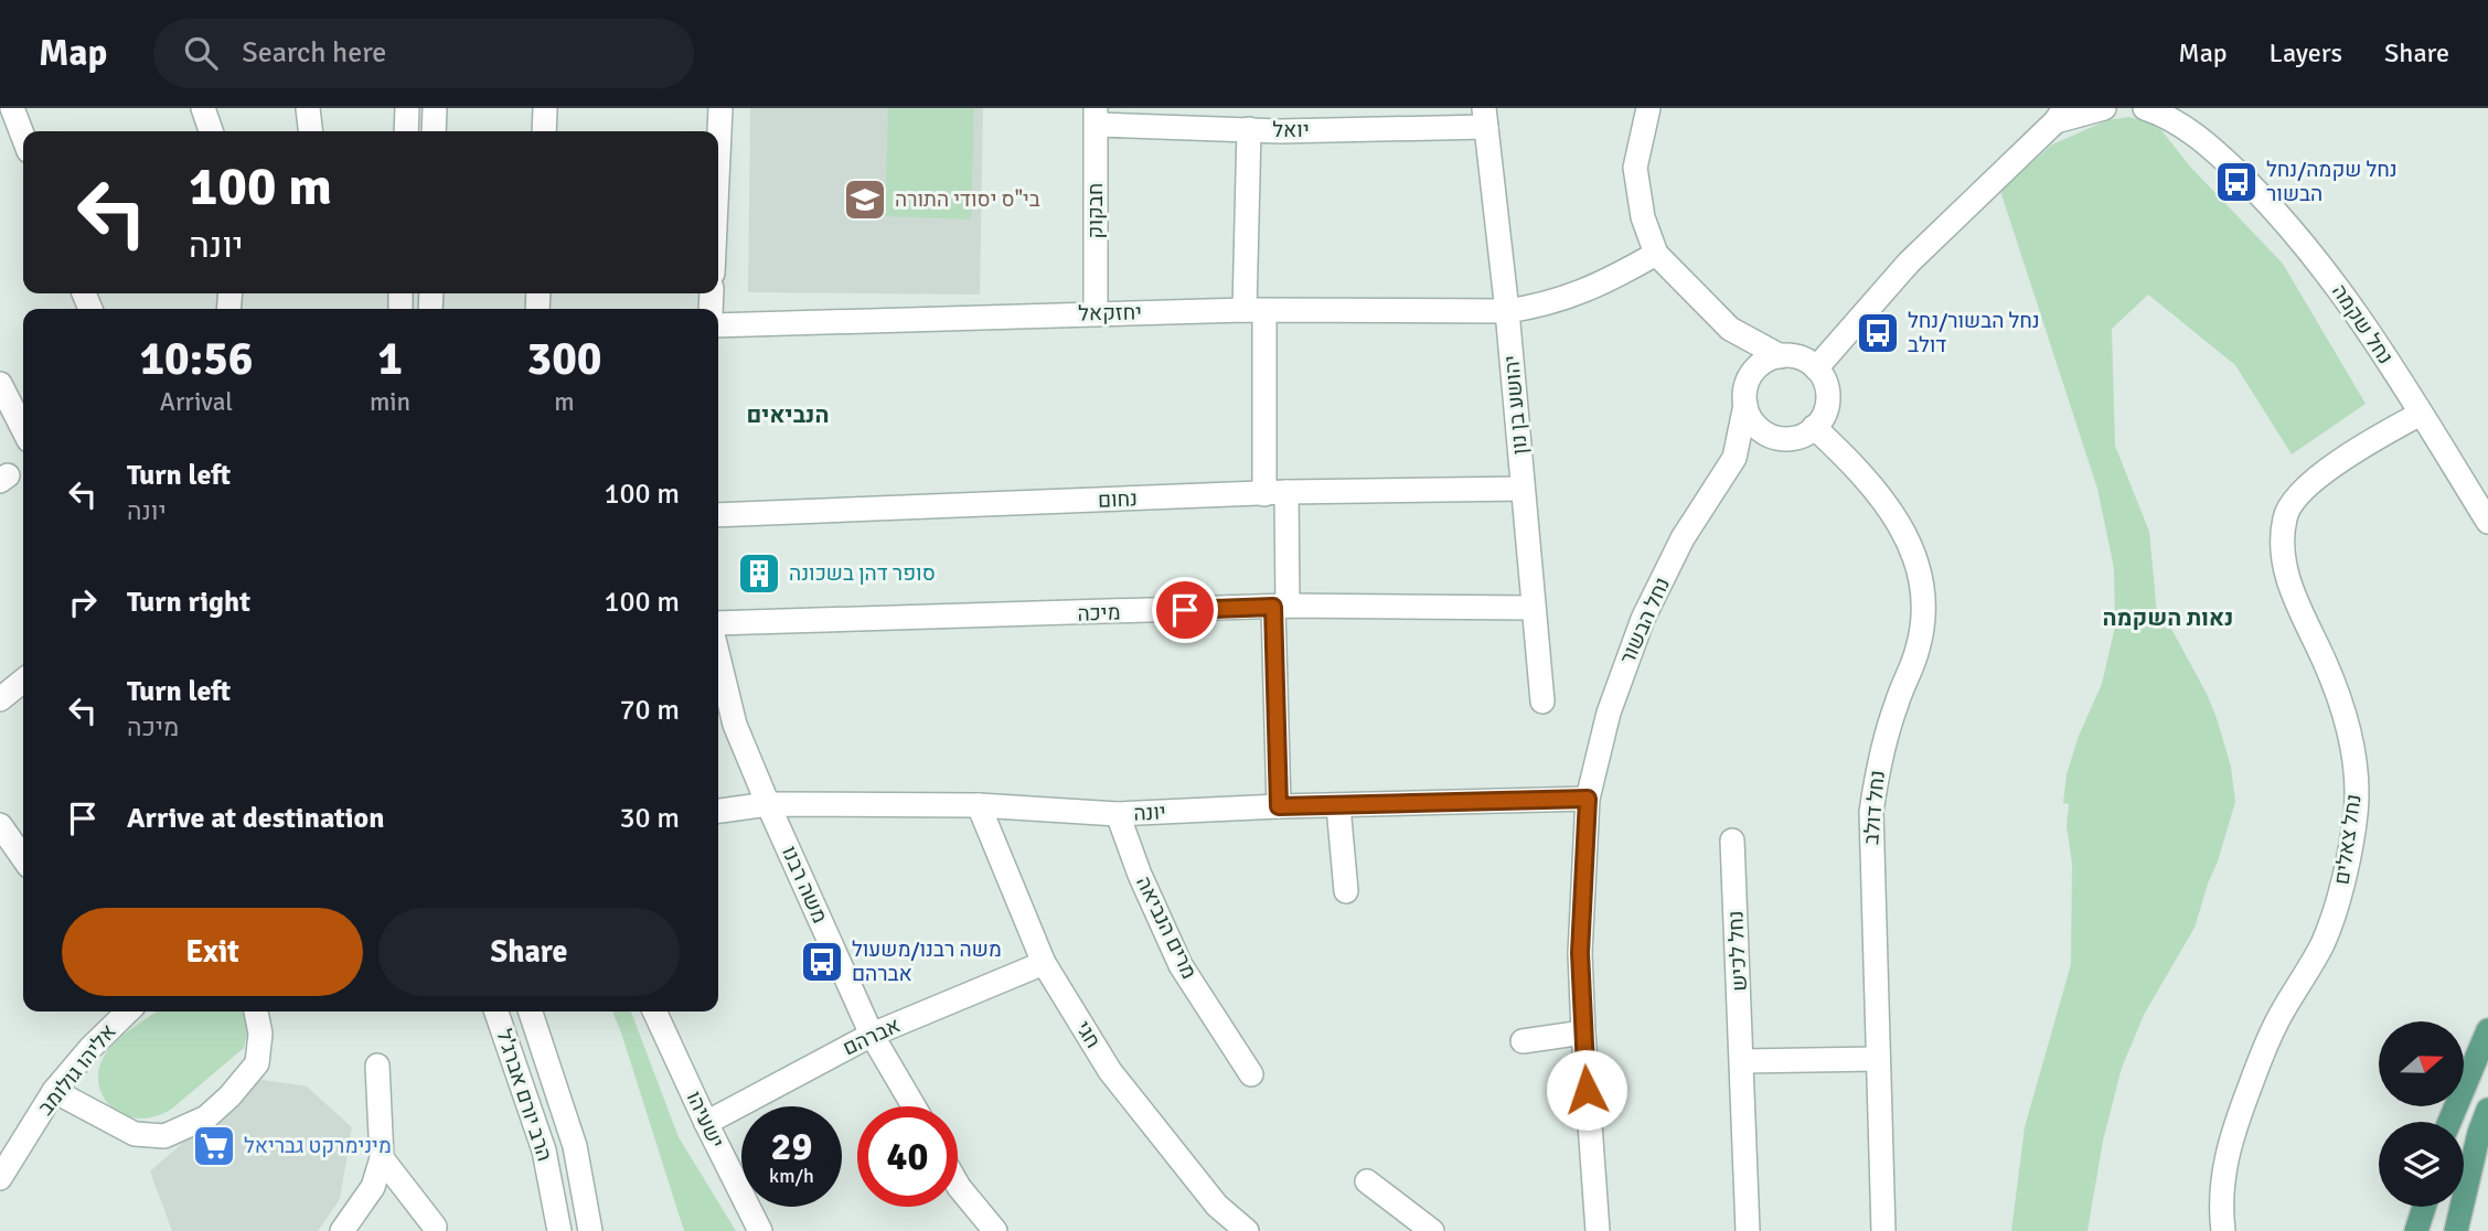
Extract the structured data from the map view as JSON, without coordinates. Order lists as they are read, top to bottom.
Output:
{
  "streets": {
    "street": [
      "יואל",
      "חבקוק",
      "יחזקאל",
      "נחל שקמה",
      "יהושע בן נון",
      "נחום",
      "מיכה",
      "נחל הבשור",
      "נחל דולב",
      "יונה",
      "נחל צאלים",
      "משה רבנו",
      "מרים הנביאה",
      "נחל לכיש",
      "חגי",
      "אברהם",
      "אליהו גולומב",
      "הרב יורם אברג'ל",
      "ישעיהו"
    ]
  },
  "crossings": [
    ["יואל", "חבקוק"],
    ["יואל", "יהושע בן נון"],
    ["חבקוק", "יחזקאל"],
    ["יחזקאל", "יהושע בן נון"],
    ["נחל שקמה", "נחל צאלים"],
    ["יהושע בן נון", "נחום"],
    ["יהושע בן נון", "מיכה"],
    ["נחל הבשור", "נחל דולב"],
    ["נחל הבשור", "יונה"],
    ["יונה", "משה רבנו"],
    ["יונה", "מרים הנביאה"],
    ["יונה", "חגי"],
    ["משה רבנו", "אברהם"],
    ["חגי", "אברהם"],
    ["אברהם", "ישעיהו"]
  ],
  "districts": ["הנביאים", "נאות השקמה"],
  "places": {
    "bus stop": ["נחל שקמה/נחל הבשור", "נחל הבשור/נחל דולב", "משה רבנו/משעול אברהם"],
    "school or university": ["בי\"ס יסודי התורה"],
    "building": ["סופר דהן בשכונה"],
    "supermarket": ["מינימרקט גבריאל"]
  },
  "north": "right",
  "page": {
    "header": "Map",
    "search": "Search here",
    "nav": ["Map", "Layers", "Share"],
    "turn": ["100 m", "יונה"],
    "eta": [
      "10:56",
      "Arrival",
      "1",
      "min",
      "300",
      "m"
    ],
    "list": [
      {
        "name": "Turn left",
        "note": "יונה",
        "value": "100 m"
      },
      {
        "name": "Turn right",
        "value": "100 m"
      },
      {
        "name": "Turn left",
        "note": "מיכה",
        "value": "70 m"
      },
      {
        "name": "Arrive at destination",
        "value": "30 m"
      }
    ],
    "buttons": ["Exit", "Share"],
    "speed": "29 km/h",
    "limit": "40"
  }
}
